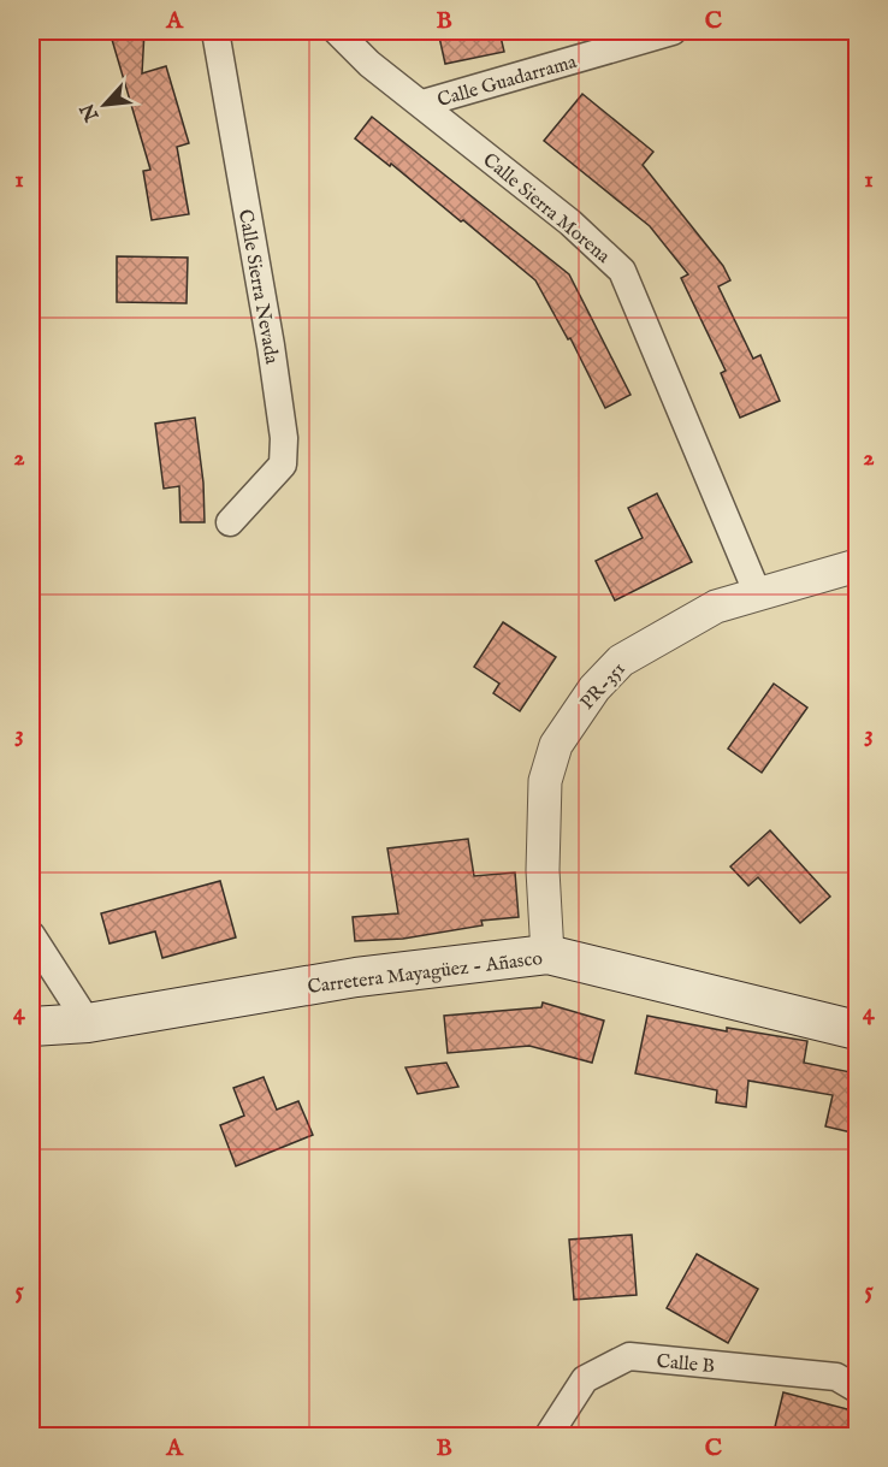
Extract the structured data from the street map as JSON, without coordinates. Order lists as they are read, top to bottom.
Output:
{
  "streets": {
    "main road": ["Carretera Mayagüez - Añasco"],
    "street": [
      "Calle Guadarrama",
      "Calle Sierra Morena",
      "Calle Sierra Nevada",
      "PR-351",
      "Calle B"
    ]
  },
  "crossings": [
    ["Calle Guadarrama", "Calle Sierra Morena"],
    ["Calle Sierra Morena", "PR-351"],
    ["PR-351", "Carretera Mayagüez - Añasco"]
  ],
  "north": "bottom left",
  "grid": {
    "columns": ["A", "B", "C"],
    "rows": [
      "1",
      "2",
      "3",
      "4",
      "5"
    ]
  }
}
